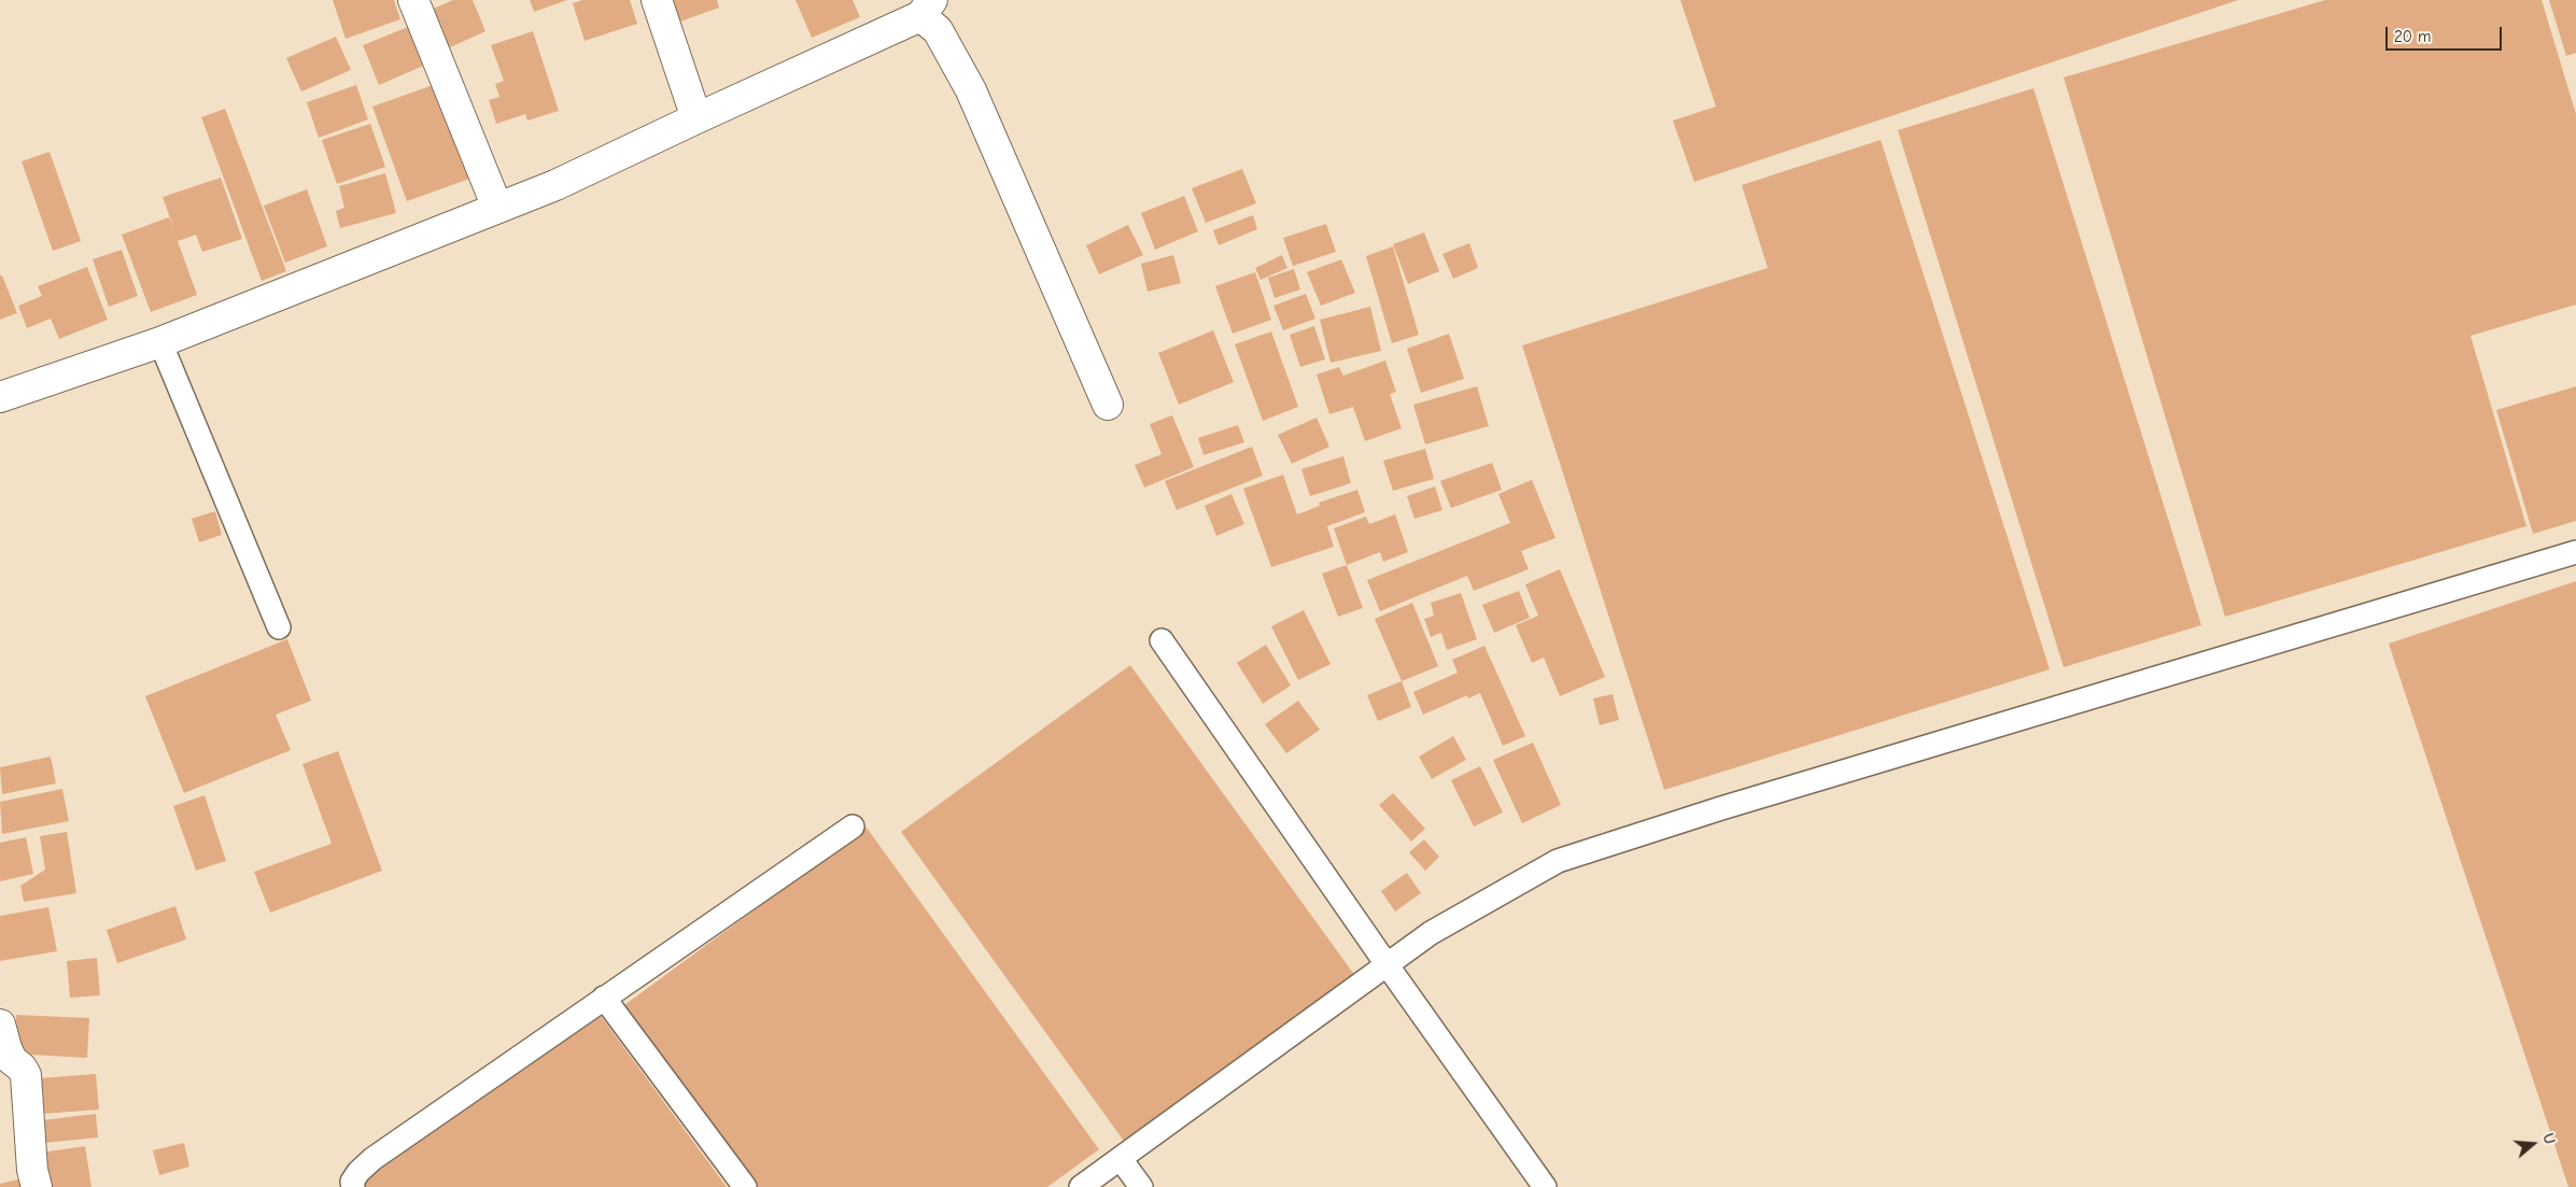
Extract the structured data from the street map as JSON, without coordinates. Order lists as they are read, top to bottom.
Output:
{
  "scale_bar": "20 m",
  "north": "right"
}
